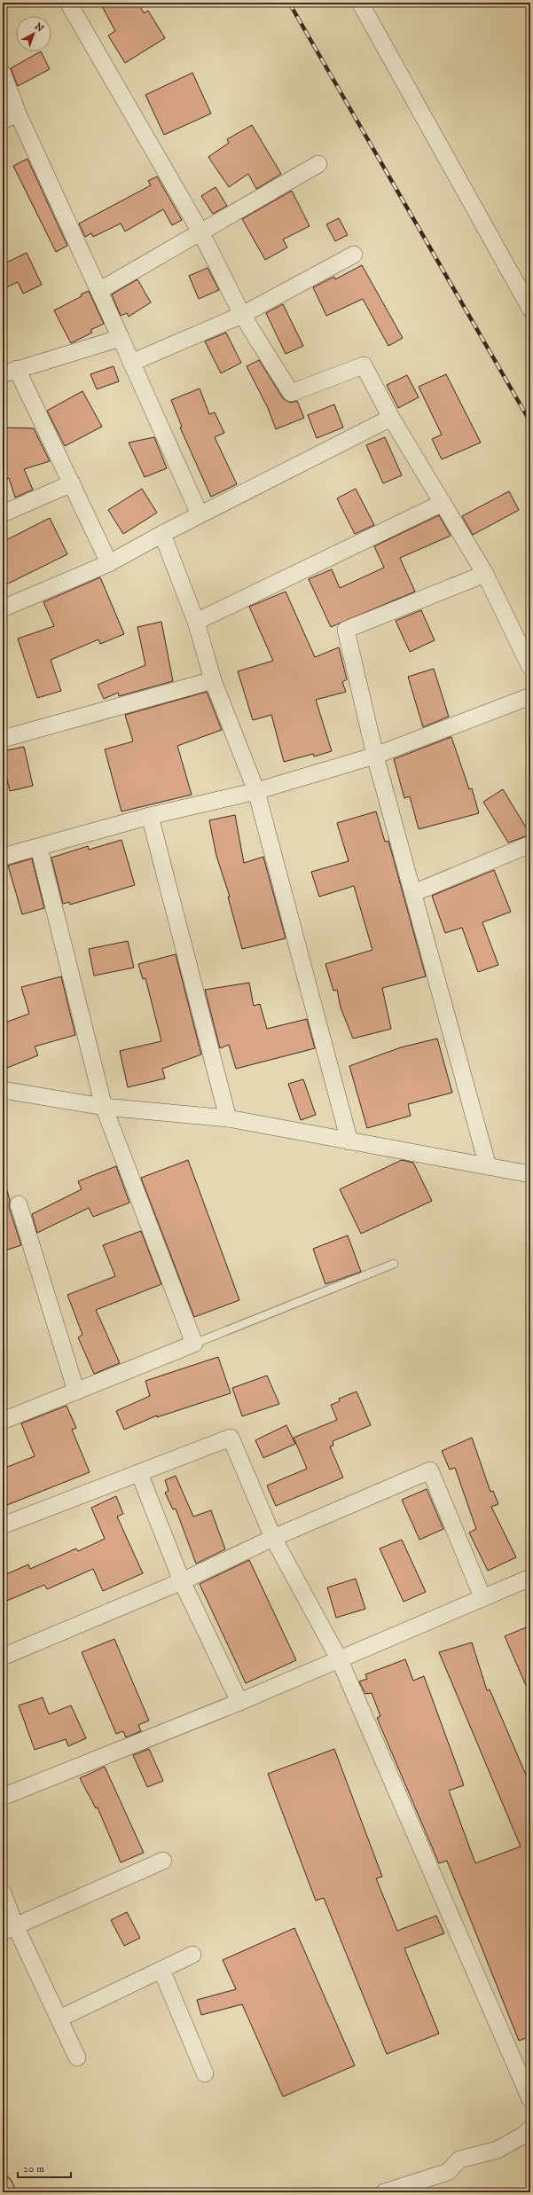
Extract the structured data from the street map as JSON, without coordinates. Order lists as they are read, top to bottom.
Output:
{
  "scale_bar": "20 m",
  "north": "top right"
}
